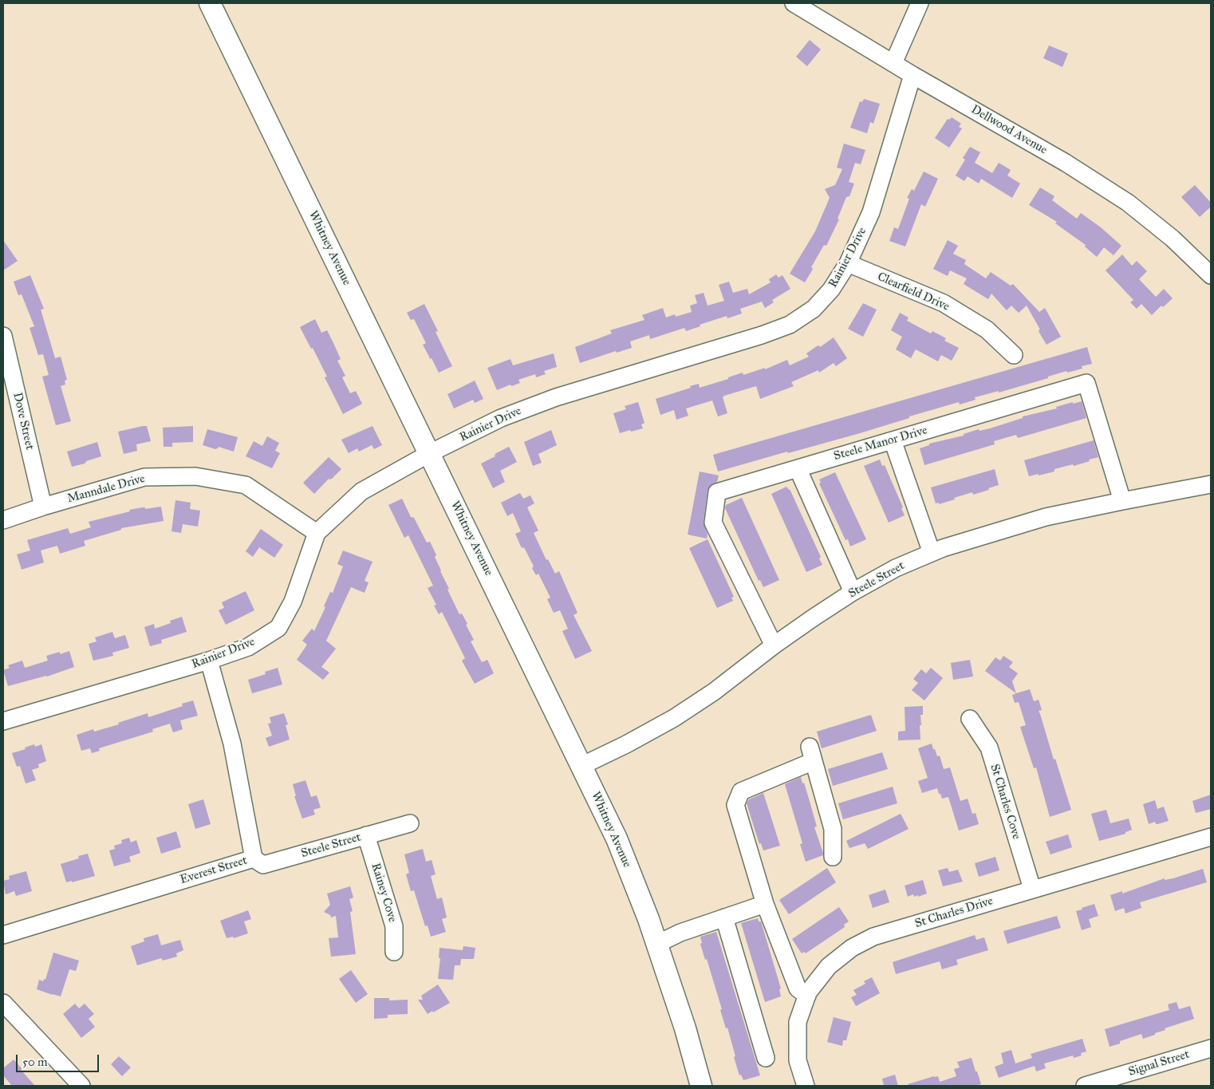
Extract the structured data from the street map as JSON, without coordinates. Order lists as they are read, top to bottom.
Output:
{
  "streets": {
    "main road": ["Whitney Avenue"],
    "street": [
      "Dellwood Avenue",
      "Rainier Drive",
      "Clearfield Drive",
      "Dove Street",
      "Steele Manor Drive",
      "Manndale Drive",
      "Steele Street",
      "St Charles Cove",
      "Everest Street",
      "Rainey Cove",
      "St Charles Drive",
      "Signal Street"
    ]
  },
  "crossings": [
    ["Dellwood Avenue", "Rainier Drive"],
    ["Whitney Avenue", "Rainier Drive"],
    ["Whitney Avenue", "Steele Street"],
    ["Rainier Drive", "Clearfield Drive"],
    ["Rainier Drive", "Manndale Drive"],
    ["Rainier Drive", "Everest Street"],
    ["Dove Street", "Manndale Drive"],
    ["Steele Manor Drive", "Steele Street"],
    ["Steele Street", "Everest Street"],
    ["Steele Street", "Rainey Cove"],
    ["St Charles Cove", "St Charles Drive"]
  ],
  "scale_bar": "50 m"
}
